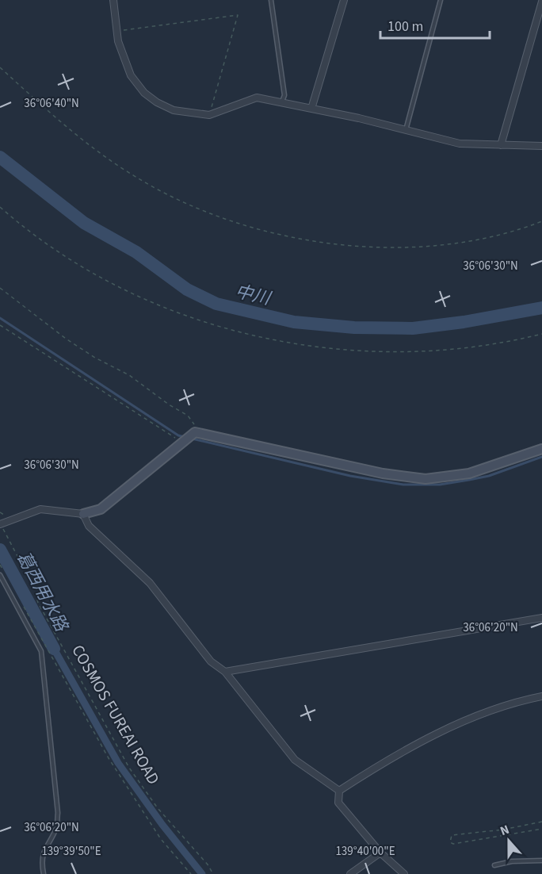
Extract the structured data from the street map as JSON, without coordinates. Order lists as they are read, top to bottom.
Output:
{
  "streets": {
    "path": ["COSMOS FUREAI ROAD"]
  },
  "water": ["中川", "葛西用水路"],
  "scale_bar": "100 m",
  "north": "top",
  "coordinates": [
    "36°06'40\"N",
    "36°06'30\"N",
    "36°06'20\"N",
    "139°39'50\"E",
    "139°40'00\"E"
  ]
}
